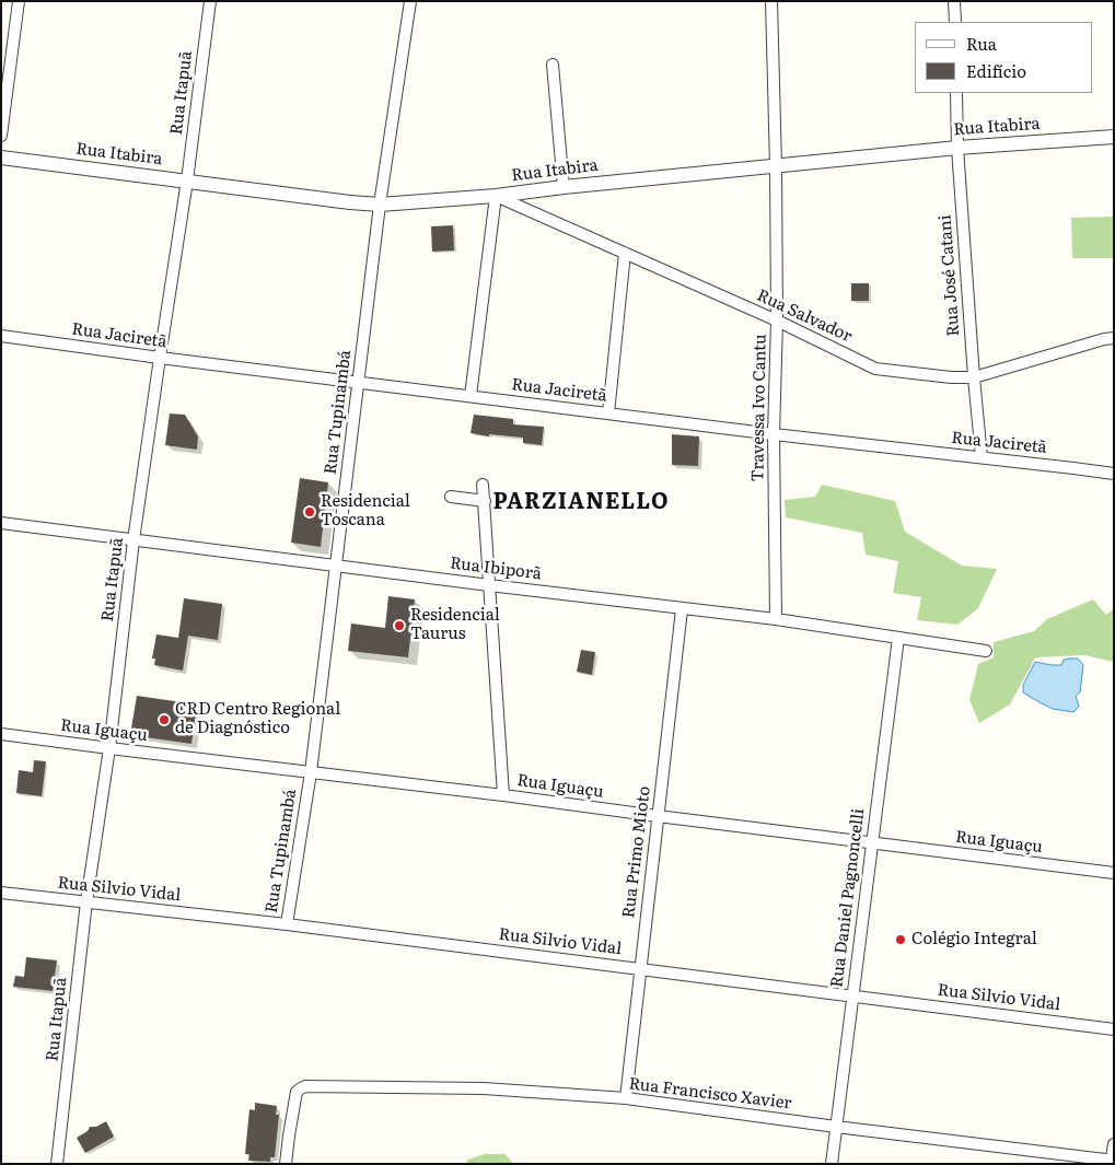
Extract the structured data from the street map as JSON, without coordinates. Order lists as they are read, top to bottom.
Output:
{
  "streets": {
    "street": [
      "Rua Itapuã",
      "Rua Itabira",
      "Rua José Catani",
      "Rua Salvador",
      "Rua Jaciretã",
      "Travessa Ivo Cantu",
      "Rua Tupinambá",
      "Rua Ibiporã",
      "Rua Iguaçu",
      "Rua Primo Mioto",
      "Rua Silvio Vidal",
      "Rua Daniel Pagnoncelli",
      "Rua Francisco Xavier"
    ]
  },
  "crossings": [
    ["Rua Itapuã", "Rua Itabira"],
    ["Rua Itapuã", "Rua Jaciretã"],
    ["Rua Itapuã", "Rua Ibiporã"],
    ["Rua Itapuã", "Rua Iguaçu"],
    ["Rua Itapuã", "Rua Silvio Vidal"],
    ["Rua Itabira", "Rua José Catani"],
    ["Rua Itabira", "Rua Salvador"],
    ["Rua Itabira", "Travessa Ivo Cantu"],
    ["Rua Itabira", "Rua Tupinambá"],
    ["Rua José Catani", "Rua Salvador"],
    ["Rua José Catani", "Rua Jaciretã"],
    ["Rua Salvador", "Travessa Ivo Cantu"],
    ["Rua Jaciretã", "Travessa Ivo Cantu"],
    ["Rua Jaciretã", "Rua Tupinambá"],
    ["Travessa Ivo Cantu", "Rua Ibiporã"],
    ["Rua Tupinambá", "Rua Ibiporã"],
    ["Rua Tupinambá", "Rua Iguaçu"],
    ["Rua Tupinambá", "Rua Silvio Vidal"],
    ["Rua Ibiporã", "Rua Primo Mioto"],
    ["Rua Ibiporã", "Rua Daniel Pagnoncelli"],
    ["Rua Iguaçu", "Rua Primo Mioto"],
    ["Rua Iguaçu", "Rua Daniel Pagnoncelli"],
    ["Rua Primo Mioto", "Rua Silvio Vidal"],
    ["Rua Primo Mioto", "Rua Francisco Xavier"],
    ["Rua Silvio Vidal", "Rua Daniel Pagnoncelli"],
    ["Rua Daniel Pagnoncelli", "Rua Francisco Xavier"]
  ],
  "districts": ["PARZIANELLO"],
  "places": [
    "Residencial Toscana",
    "Residencial Taurus",
    "CRD Centro Regional de Diagnóstico",
    "Colégio Integral"
  ],
  "legend": ["Rua", "Edifício"]
}
